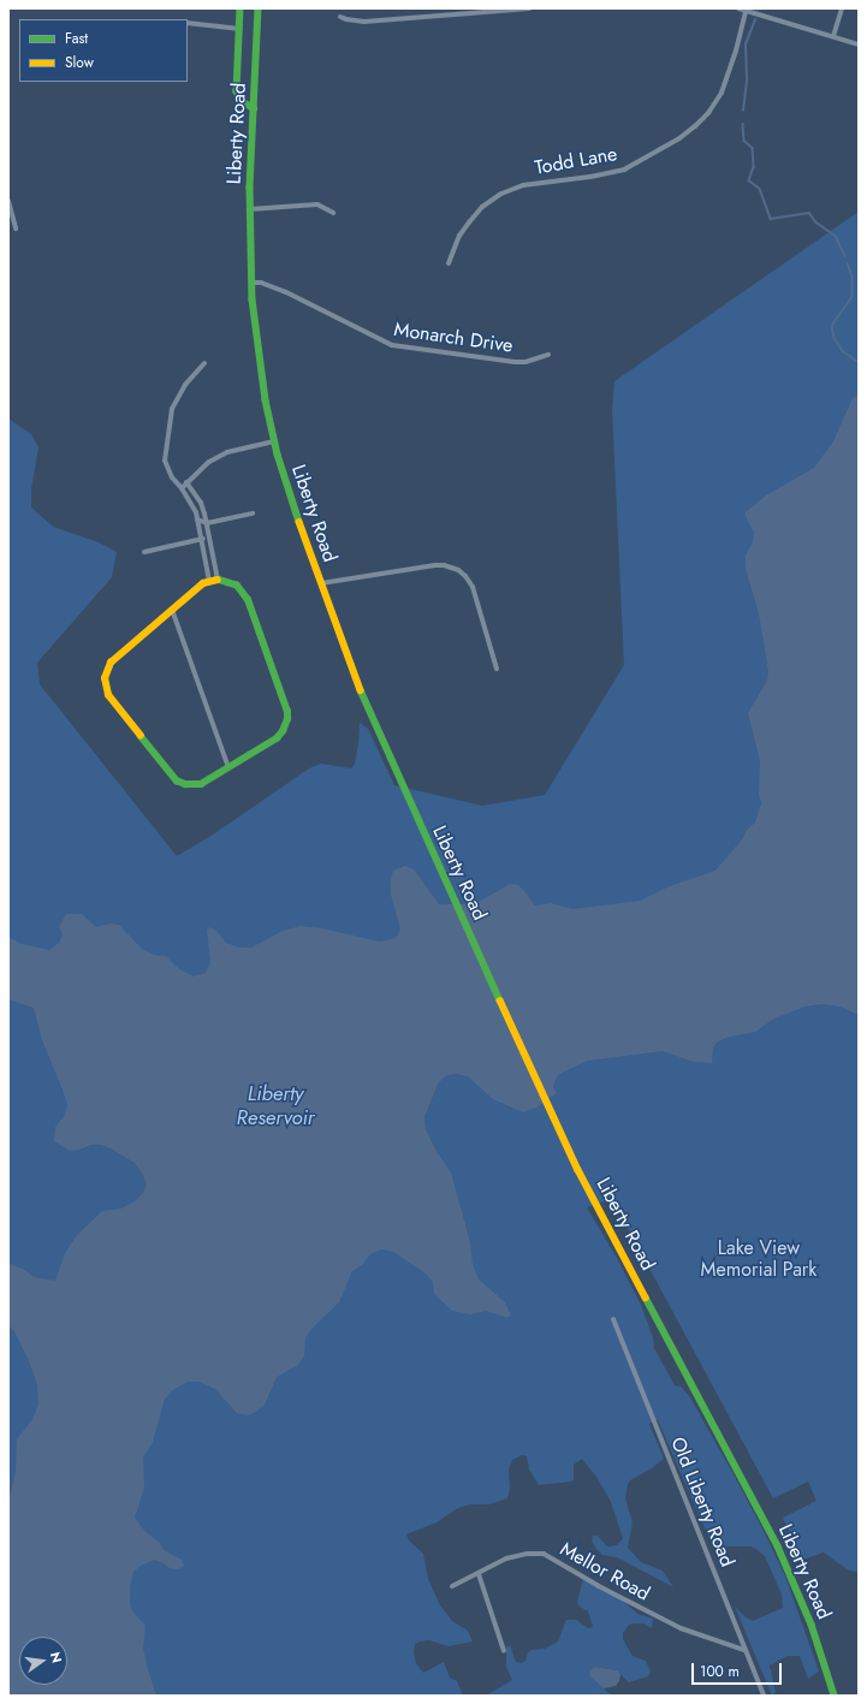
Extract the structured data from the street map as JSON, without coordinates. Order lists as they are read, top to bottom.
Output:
{
  "streets": {
    "main road": ["Liberty Road"],
    "street": [
      "Todd Lane",
      "Monarch Drive",
      "Old Liberty Road",
      "Mellor Road"
    ]
  },
  "crossings": [
    ["Liberty Road", "Monarch Drive"],
    ["Old Liberty Road", "Mellor Road"]
  ],
  "water": ["Liberty Reservoir"],
  "parks": ["Lake View Memorial Park"],
  "legend": ["Fast", "Slow"],
  "scale_bar": "100 m",
  "north": "right"
}
